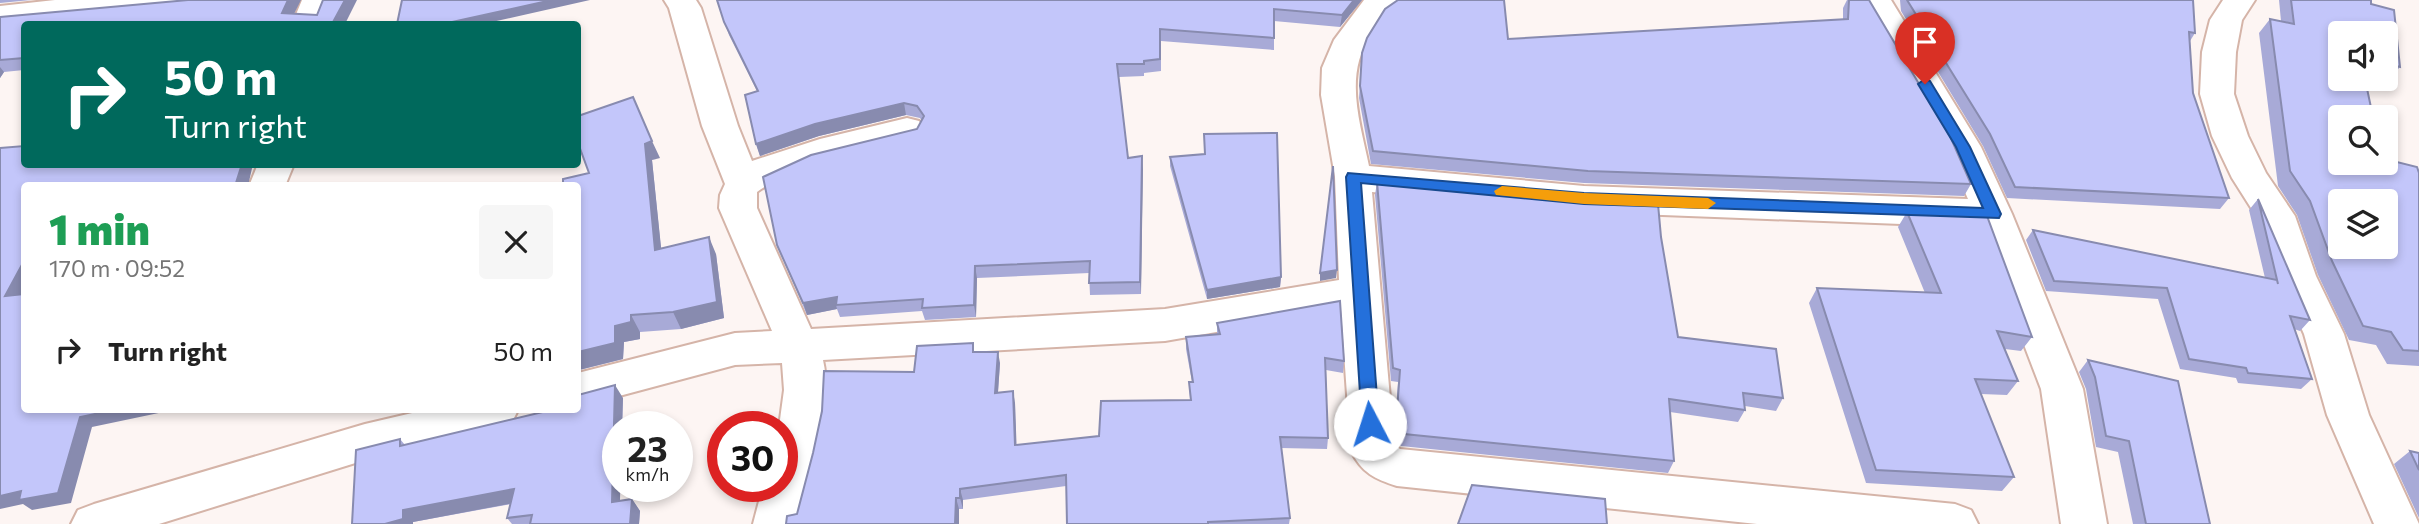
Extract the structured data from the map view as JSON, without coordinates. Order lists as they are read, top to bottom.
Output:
{
  "page": {
    "turn": ["50 m", "Turn right"],
    "heading": ["1 min", "170 m · 09:52"],
    "list": [
      {
        "name": "Turn right",
        "value": "50 m"
      }
    ],
    "speed": "23 km/h",
    "limit": "30"
  }
}
